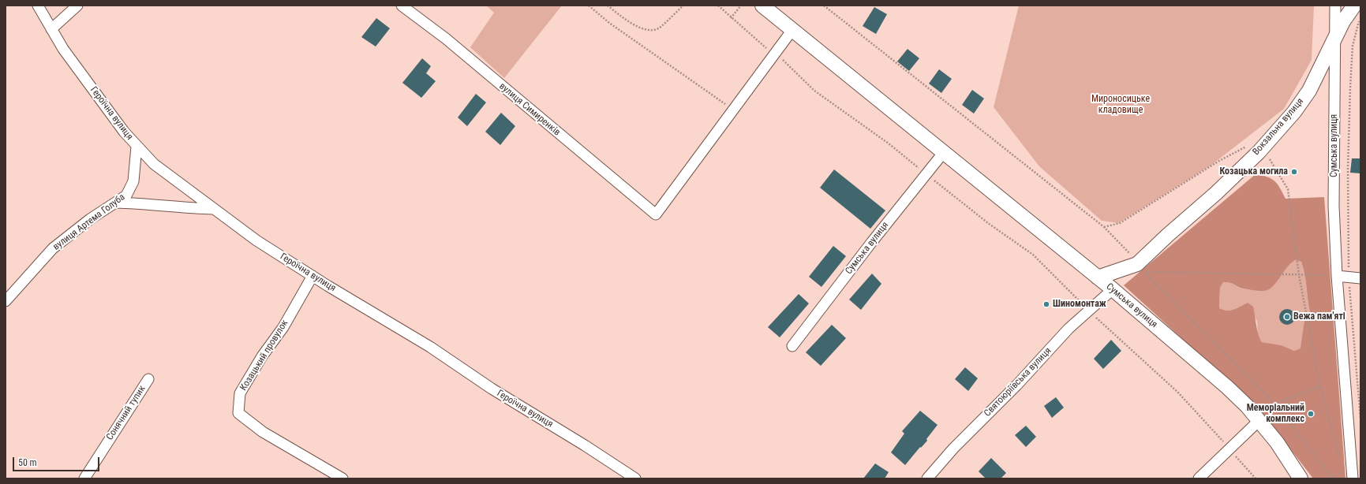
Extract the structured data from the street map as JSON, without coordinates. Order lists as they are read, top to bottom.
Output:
{
  "streets": {
    "main road": ["Вокзальна вулиця", "Сумська вулиця"],
    "street": [
      "вулиця Симиренків",
      "Героїчна вулиця",
      "вулиця Артема Голуба",
      "Козацький провулок",
      "Святоюріївська вулиця",
      "Сонячний тупик"
    ]
  },
  "crossings": [
    ["Героїчна вулиця", "вулиця Артема Голуба"],
    ["Героїчна вулиця", "Козацький провулок"],
    ["Вокзальна вулиця", "Сумська вулиця"],
    ["Сумська вулиця", "Святоюріївська вулиця"]
  ],
  "parks": ["Мироносицьке кладовище"],
  "places": [
    "Козацька могила",
    "Шиномонтаж",
    "Вежа пам'яті",
    "Меморіальний комплекс"
  ],
  "scale_bar": "50 m"
}
